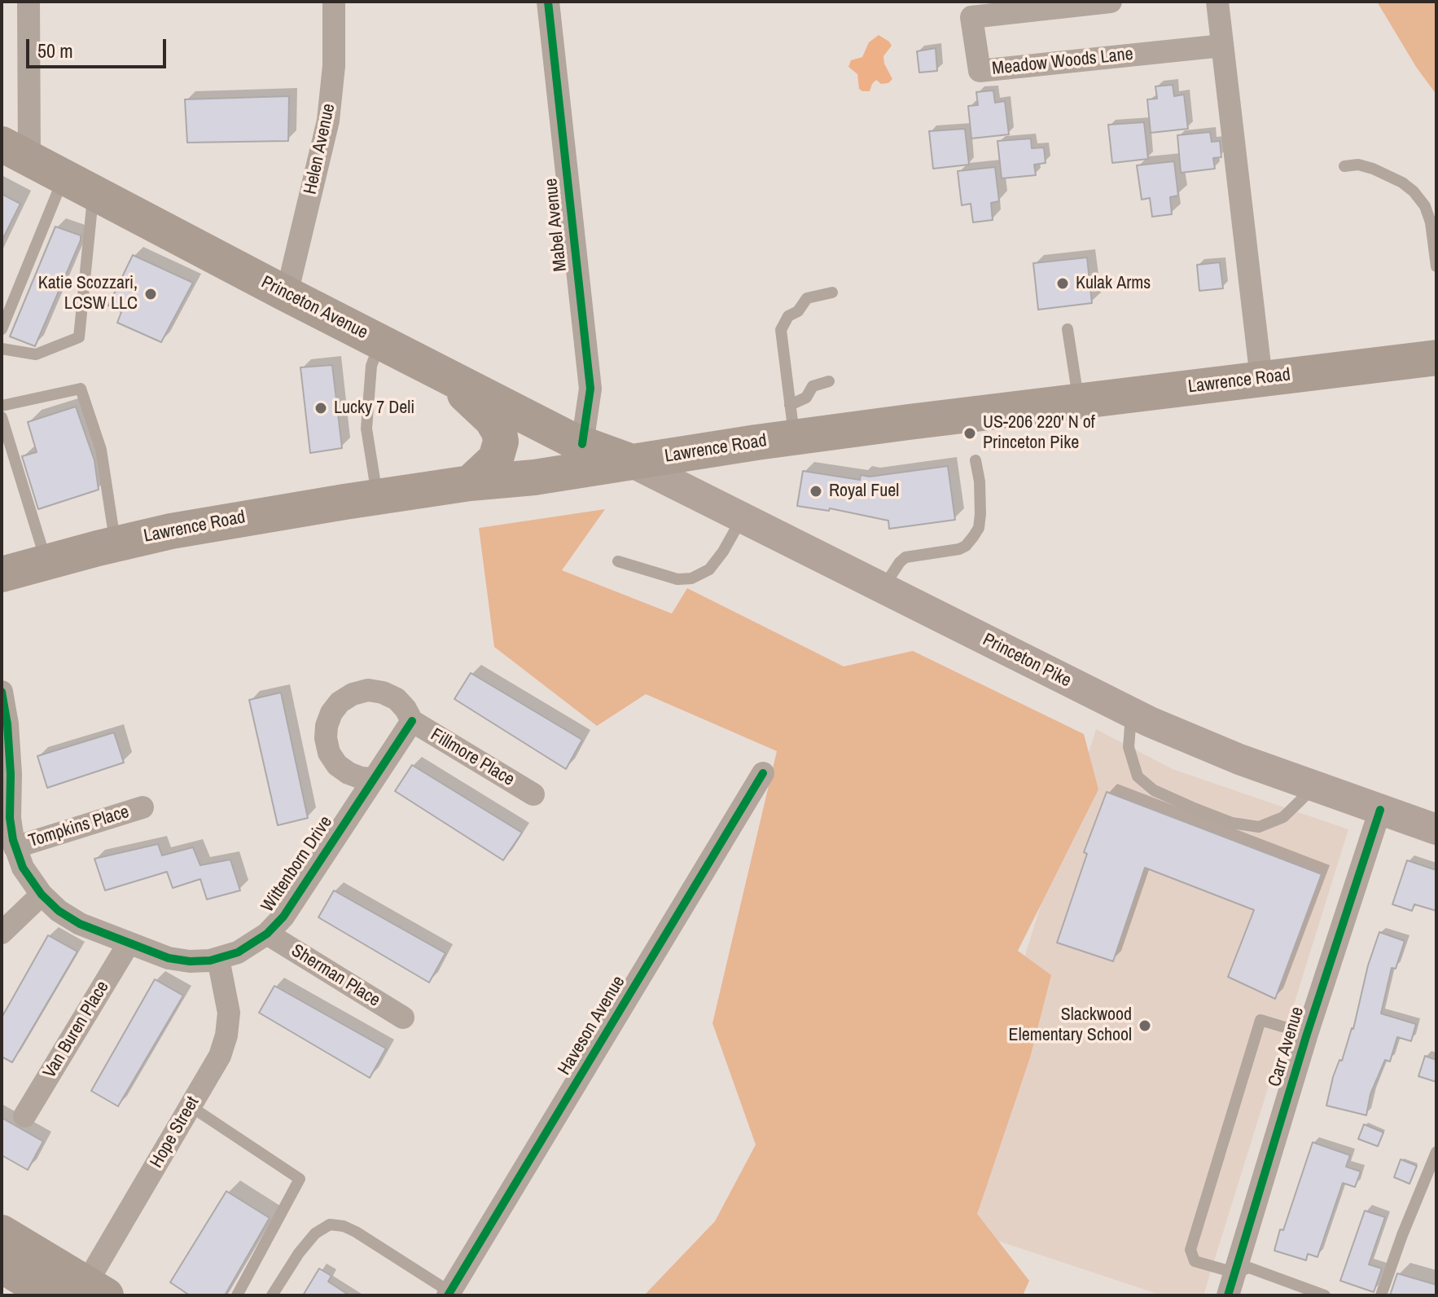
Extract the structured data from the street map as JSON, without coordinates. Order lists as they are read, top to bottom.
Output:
{
  "streets": {
    "main road": ["Princeton Avenue", "Lawrence Road", "Princeton Pike"],
    "street": [
      "Meadow Woods Lane",
      "Helen Avenue",
      "Mabel Avenue",
      "Fillmore Place",
      "Tompkins Place",
      "Wittenborn Drive",
      "Sherman Place",
      "Haveson Avenue",
      "Van Buren Place",
      "Carr Avenue",
      "Hope Street"
    ]
  },
  "crossings": [
    ["Helen Avenue", "Princeton Avenue"],
    ["Mabel Avenue", "Princeton Avenue"],
    ["Princeton Avenue", "Lawrence Road"],
    ["Princeton Avenue", "Princeton Pike"],
    ["Lawrence Road", "Princeton Pike"],
    ["Princeton Pike", "Carr Avenue"],
    ["Fillmore Place", "Wittenborn Drive"],
    ["Tompkins Place", "Wittenborn Drive"],
    ["Wittenborn Drive", "Sherman Place"],
    ["Wittenborn Drive", "Van Buren Place"],
    ["Wittenborn Drive", "Hope Street"]
  ],
  "places": [
    "Kulak Arms",
    "Katie Scozzari, LCSW LLC",
    "Lucky 7 Deli",
    "US-206 220' N of Princeton Pike",
    "Royal Fuel",
    "Slackwood Elementary School"
  ],
  "scale_bar": "50 m"
}
